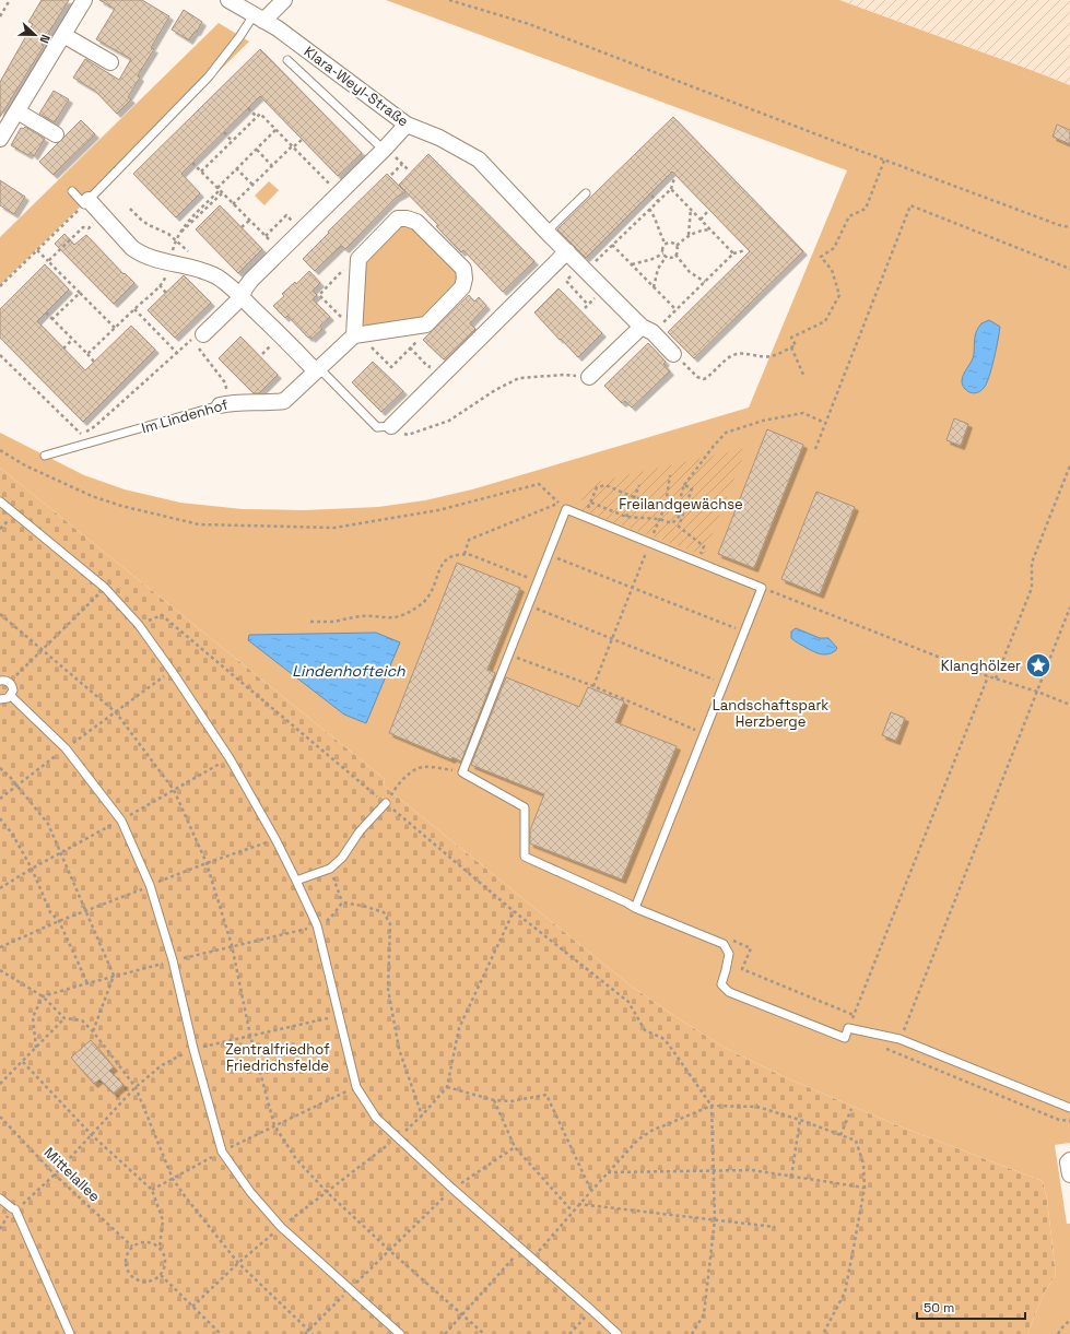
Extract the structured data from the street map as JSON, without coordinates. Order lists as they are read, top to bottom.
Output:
{
  "streets": {
    "street": ["Klara-Weyl-Straße", "Im Lindenhof"],
    "path": ["Mittelallee"]
  },
  "water": ["Lindenhofteich"],
  "parks": ["Freilandgewächse", "Landschaftspark Herzberge", "Zentralfriedhof Friedrichsfelde"],
  "places": {
    "place": ["Klanghölzer"]
  },
  "scale_bar": "50 m",
  "north": "right"
}
